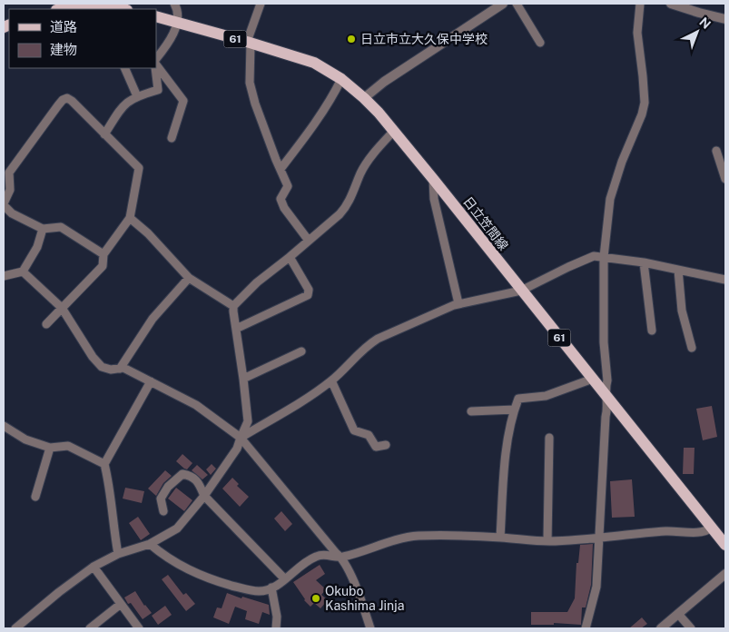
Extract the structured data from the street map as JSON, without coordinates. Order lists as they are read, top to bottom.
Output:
{
  "streets": {
    "main road": ["61", "日立笠間線"]
  },
  "places": ["日立市立大久保中学校", "Okubo Kashima Jinja"],
  "legend": ["道路", "建物"],
  "north": "top right"
}
